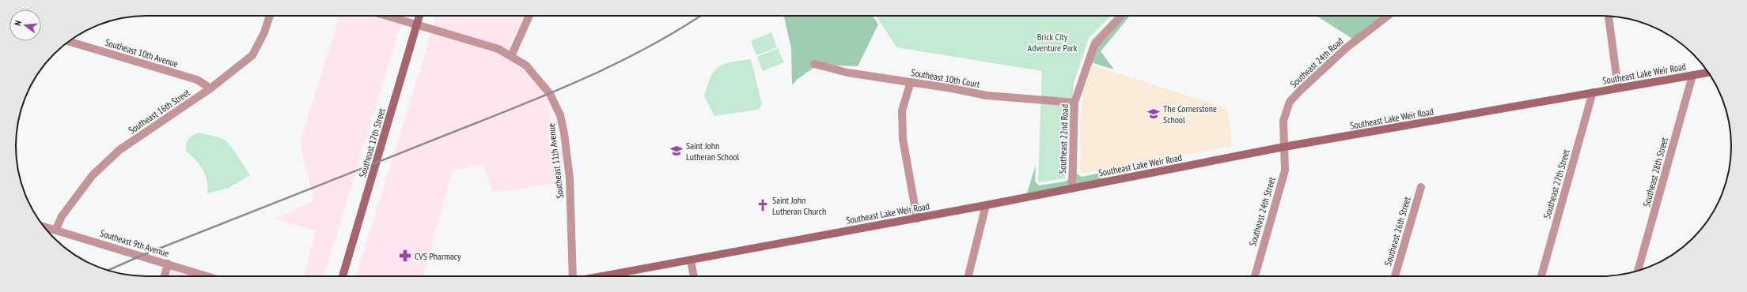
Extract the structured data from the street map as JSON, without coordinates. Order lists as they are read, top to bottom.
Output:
{
  "streets": {
    "main road": ["Southeast Lake Weir Road", "Southeast 17th Street"],
    "street": [
      "Southeast 10th Avenue",
      "Southeast 24th Road",
      "Southeast 10th Court",
      "Southeast 16th Street",
      "Southeast 22nd Road",
      "Southeast 11th Avenue",
      "Southeast 28th Street",
      "Southeast 27th Street",
      "Southeast 24th Street",
      "Southeast 26th Street",
      "Southeast 9th Avenue"
    ]
  },
  "crossings": [
    ["Southeast 10th Avenue", "Southeast 16th Street"],
    ["Southeast 24th Road", "Southeast Lake Weir Road"],
    ["Southeast 24th Road", "Southeast 24th Street"],
    ["Southeast Lake Weir Road", "Southeast 22nd Road"],
    ["Southeast Lake Weir Road", "Southeast 28th Street"],
    ["Southeast Lake Weir Road", "Southeast 27th Street"],
    ["Southeast Lake Weir Road", "Southeast 24th Street"],
    ["Southeast 10th Court", "Southeast 22nd Road"],
    ["Southeast 16th Street", "Southeast 9th Avenue"],
    ["Southeast 17th Street", "Southeast 11th Avenue"]
  ],
  "parks": ["Brick City Adventure Park"],
  "places": {
    "school or university": ["The Cornerstone School", "Saint John Lutheran School"],
    "church": ["Saint John Lutheran Church"],
    "pharmacy": ["CVS Pharmacy"]
  },
  "north": "left"
}
